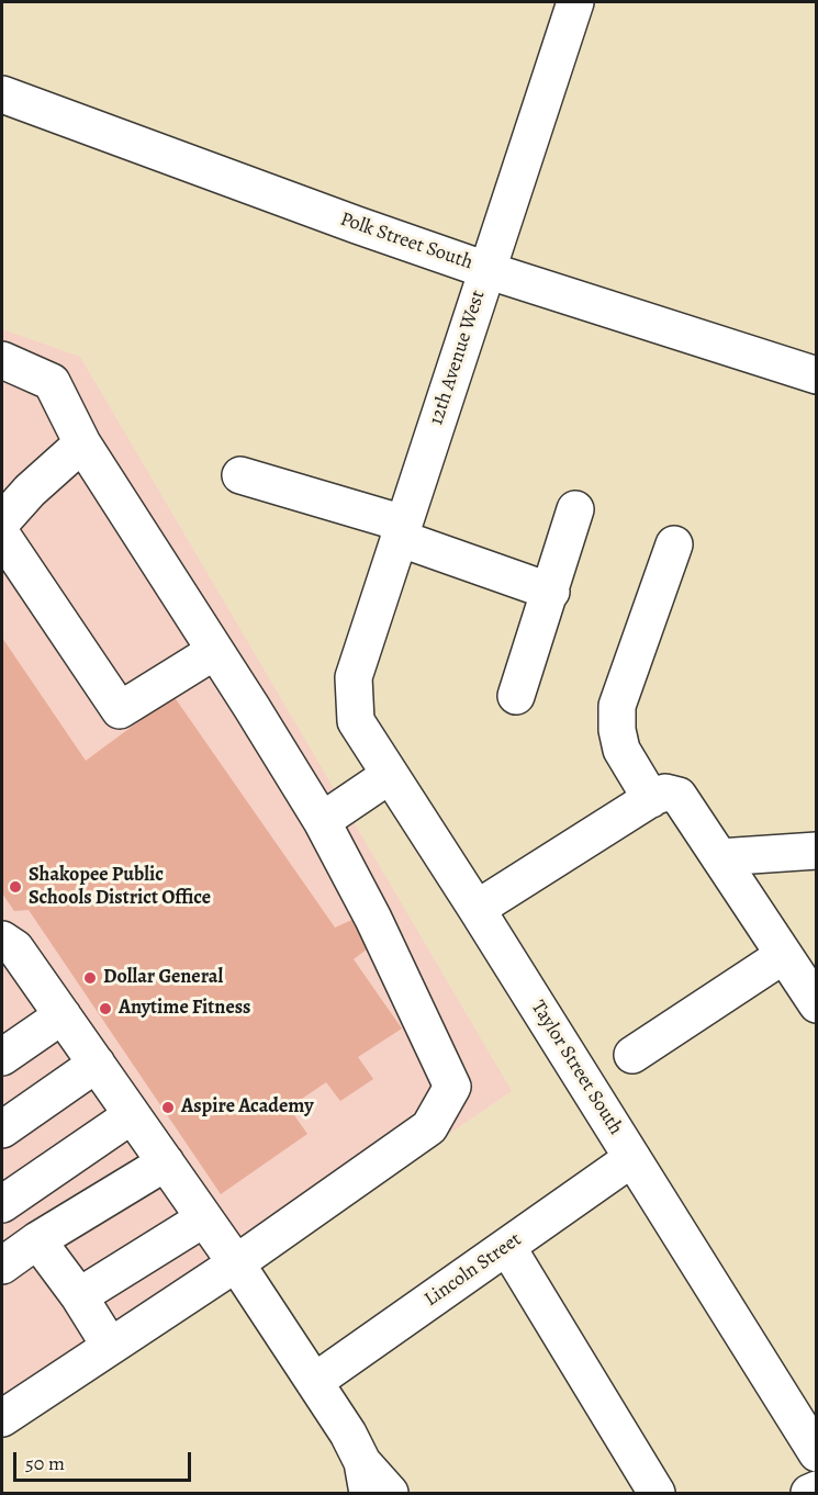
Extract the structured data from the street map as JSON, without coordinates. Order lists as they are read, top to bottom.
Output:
{
  "streets": {
    "street": [
      "Polk Street South",
      "12th Avenue West",
      "Taylor Street South",
      "Lincoln Street"
    ]
  },
  "crossings": [
    ["Polk Street South", "12th Avenue West"],
    ["12th Avenue West", "Taylor Street South"],
    ["Taylor Street South", "Lincoln Street"]
  ],
  "places": [
    "Shakopee Public Schools District Office",
    "Dollar General",
    "Anytime Fitness",
    "Aspire Academy"
  ],
  "scale_bar": "50 m"
}
